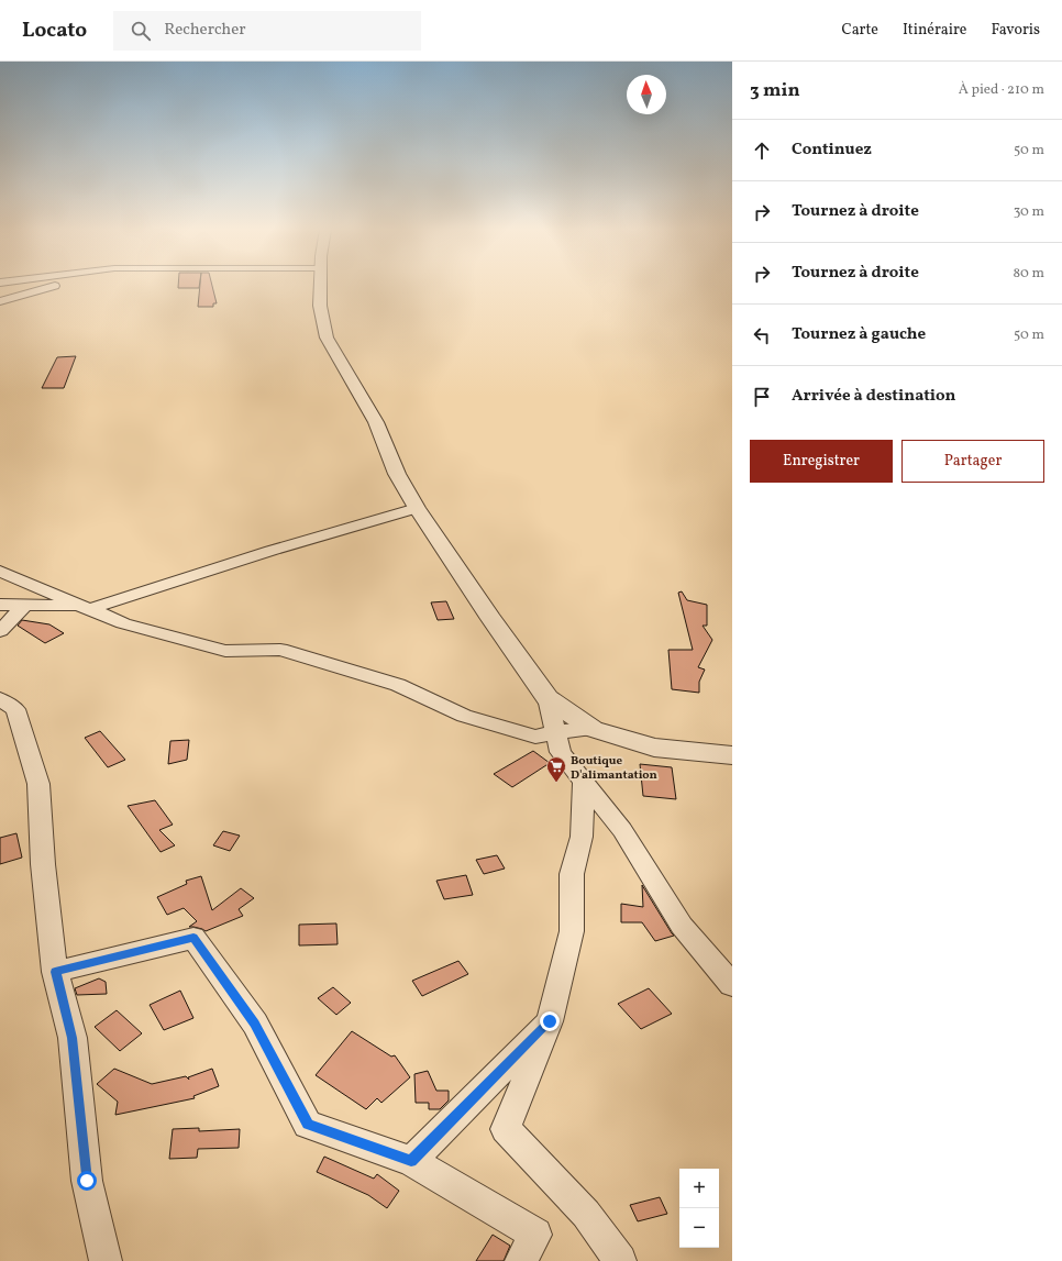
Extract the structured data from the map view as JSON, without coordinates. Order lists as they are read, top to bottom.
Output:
{
  "places": {
    "supermarket": ["Boutique D'alimantation"]
  },
  "north": "top",
  "page": {
    "header": "Locato",
    "search": "Rechercher",
    "nav": ["Carte", "Itinéraire", "Favoris"],
    "heading": ["3 min", "À pied · 210 m"],
    "list": [
      ["Continuez", "50 m"],
      ["Tournez à droite", "30 m"],
      ["Tournez à droite", "80 m"],
      ["Tournez à gauche", "50 m"],
      "Arrivée à destination"
    ],
    "buttons": ["Enregistrer", "Partager"],
    "map_buttons": ["+", "−"]
  }
}
